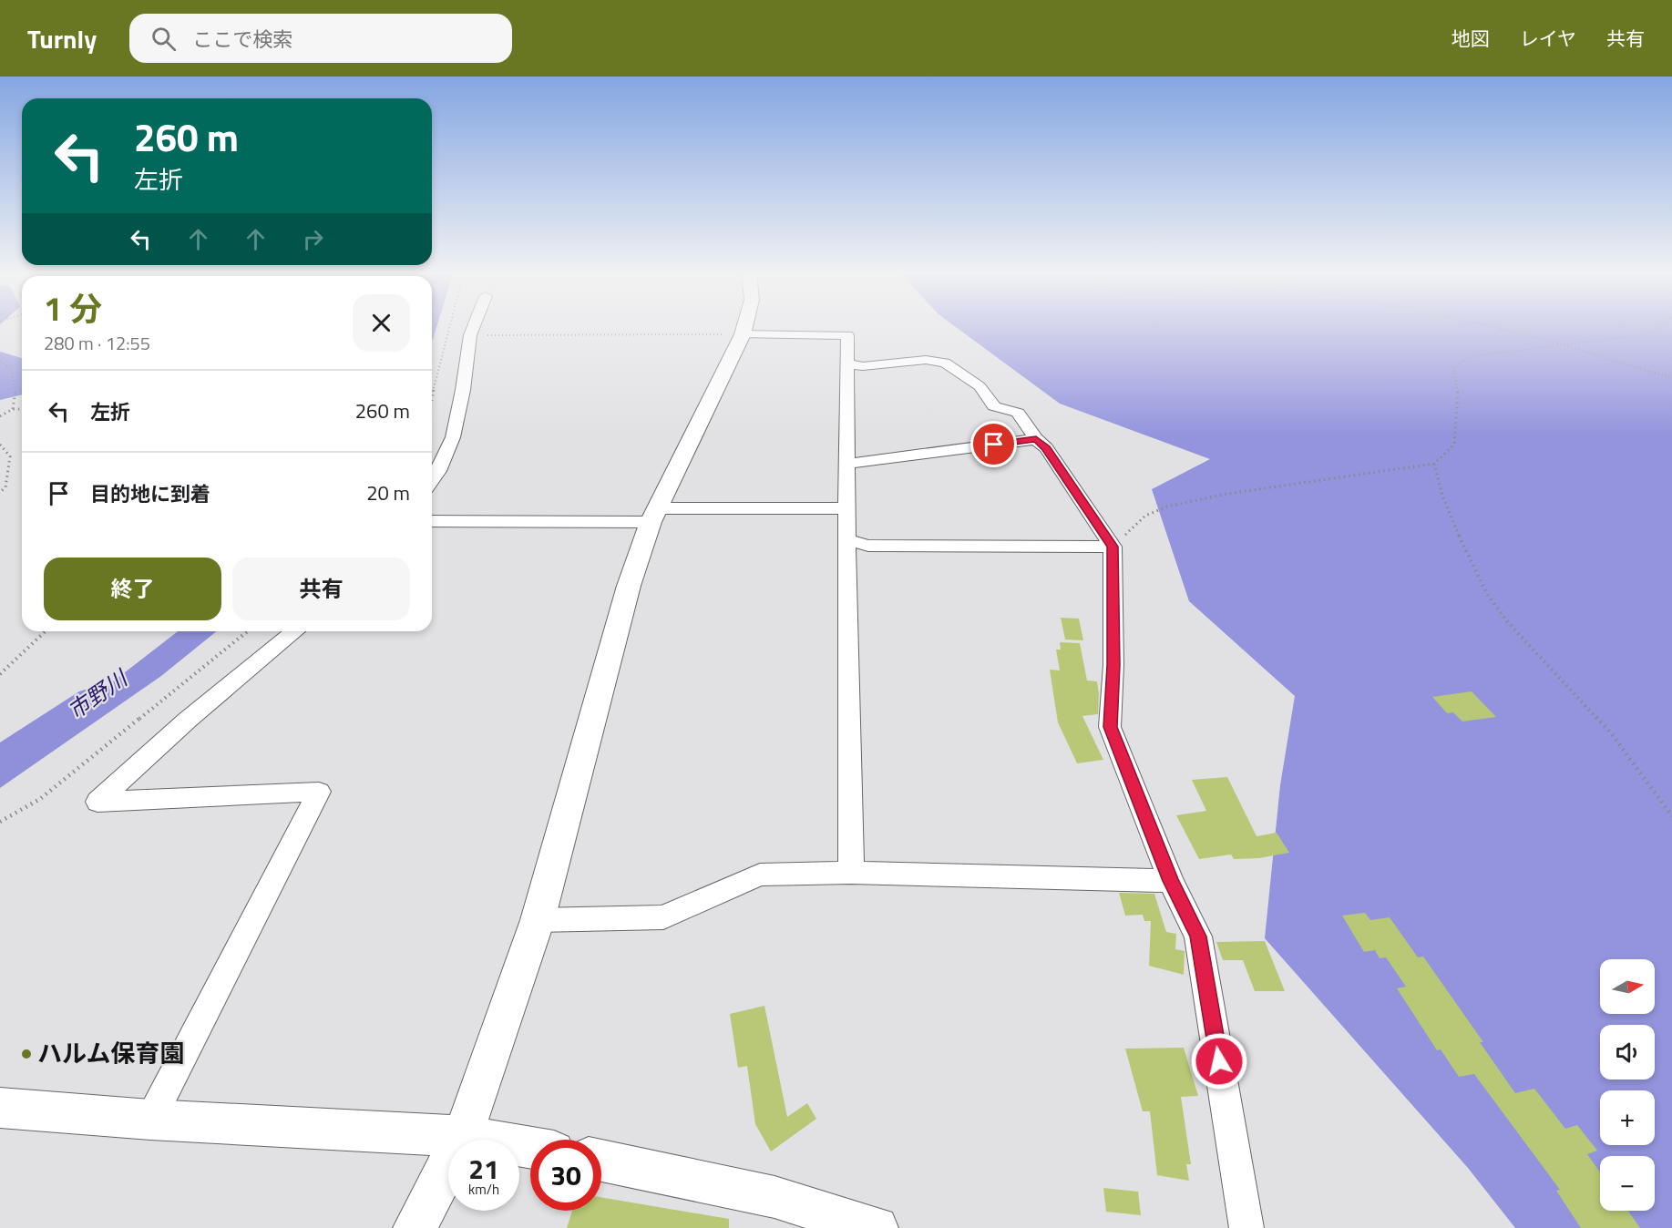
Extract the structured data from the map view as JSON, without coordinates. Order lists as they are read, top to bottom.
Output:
{
  "water": ["市野川"],
  "places": ["ハルム保育園"],
  "north": "right",
  "page": {
    "header": "Turnly",
    "search": "ここで検索",
    "nav": ["地図", "レイヤ", "共有"],
    "turn": ["260 m", "左折"],
    "heading": ["1 分", "280 m · 12:55"],
    "list": [
      {
        "name": "左折",
        "value": "260 m"
      },
      {
        "name": "目的地に到着",
        "value": "20 m"
      }
    ],
    "buttons": ["終了", "共有"],
    "map_buttons": ["+", "−"],
    "speed": "21 km/h",
    "limit": "30"
  }
}
